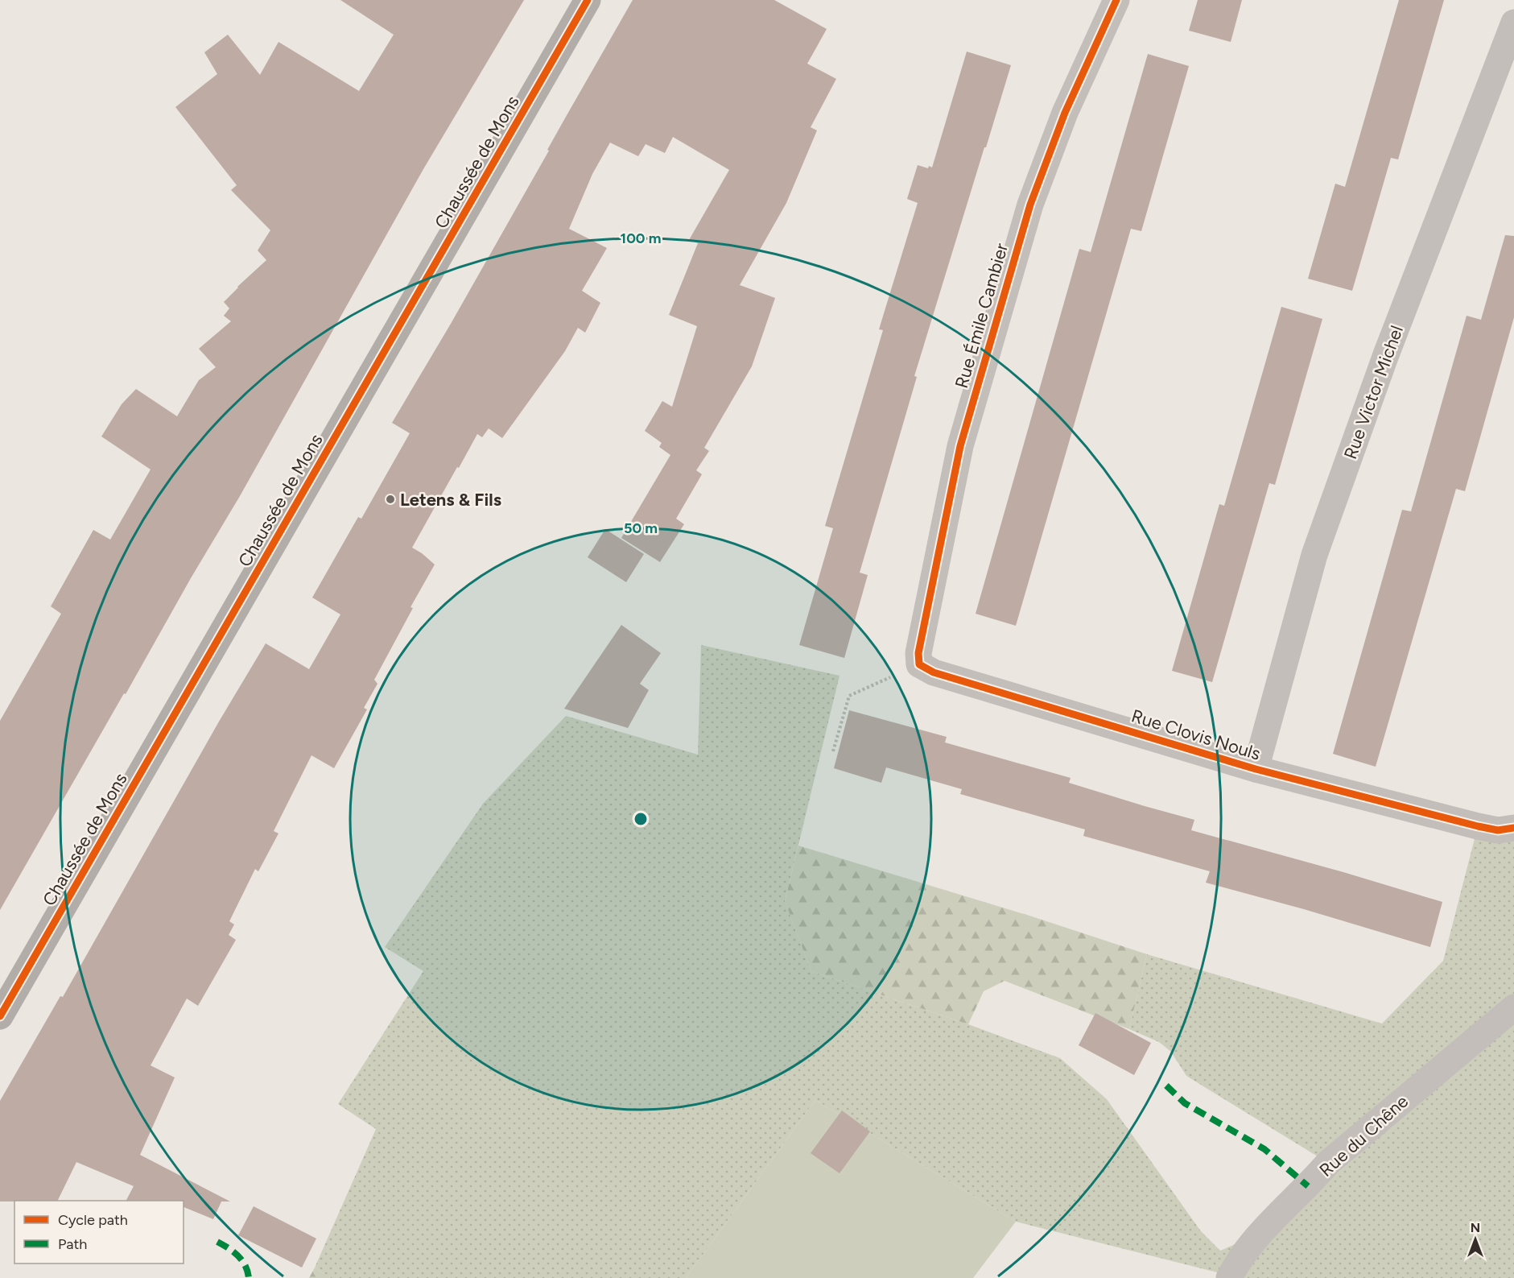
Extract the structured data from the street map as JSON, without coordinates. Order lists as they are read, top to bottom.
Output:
{
  "streets": {
    "main road": ["Chaussée de Mons"],
    "street": [
      "Rue Émile Cambier",
      "Rue Victor Michel",
      "Rue Clovis Nouls",
      "Rue du Chêne"
    ]
  },
  "crossings": [
    ["Rue Émile Cambier", "Rue Clovis Nouls"],
    ["Rue Victor Michel", "Rue Clovis Nouls"]
  ],
  "places": ["Letens & Fils"],
  "legend": ["Cycle path", "Path"],
  "north": "top",
  "rings": ["100 m", "50 m"]
}
